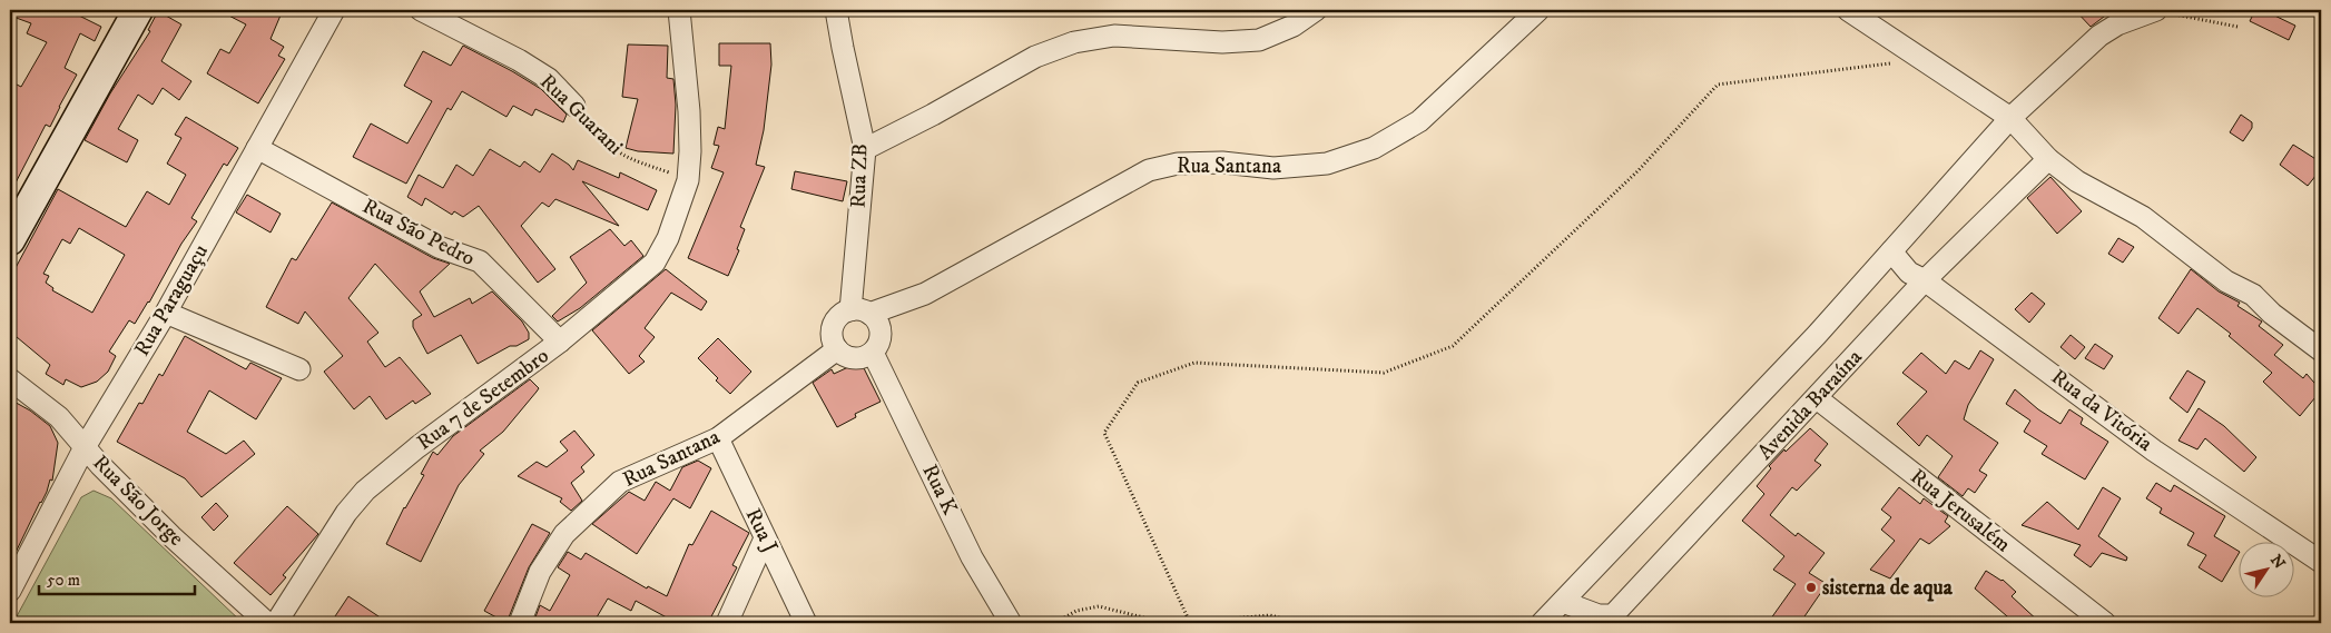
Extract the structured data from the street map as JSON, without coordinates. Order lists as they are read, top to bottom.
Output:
{
  "streets": {
    "street": [
      "Rua Guarani",
      "Rua Santana",
      "Rua ZB",
      "Rua São Pedro",
      "Rua Paraguaçu",
      "Rua 7 de Setembro",
      "Avenida Baraúna",
      "Rua da Vitória",
      "Rua K",
      "Rua São Jorge",
      "Rua Jerusalém",
      "Rua J"
    ]
  },
  "crossings": [
    ["Rua Guarani", "Rua 7 de Setembro"],
    ["Rua Santana", "Rua ZB"],
    ["Rua Santana", "Rua K"],
    ["Rua Santana", "Rua J"],
    ["Rua ZB", "Rua K"],
    ["Rua São Pedro", "Rua Paraguaçu"],
    ["Rua São Pedro", "Rua 7 de Setembro"],
    ["Rua Paraguaçu", "Rua São Jorge"],
    ["Avenida Baraúna", "Rua da Vitória"],
    ["Avenida Baraúna", "Rua Jerusalém"]
  ],
  "places": ["sisterna de aqua"],
  "scale_bar": "50 m",
  "north": "top right"
}
